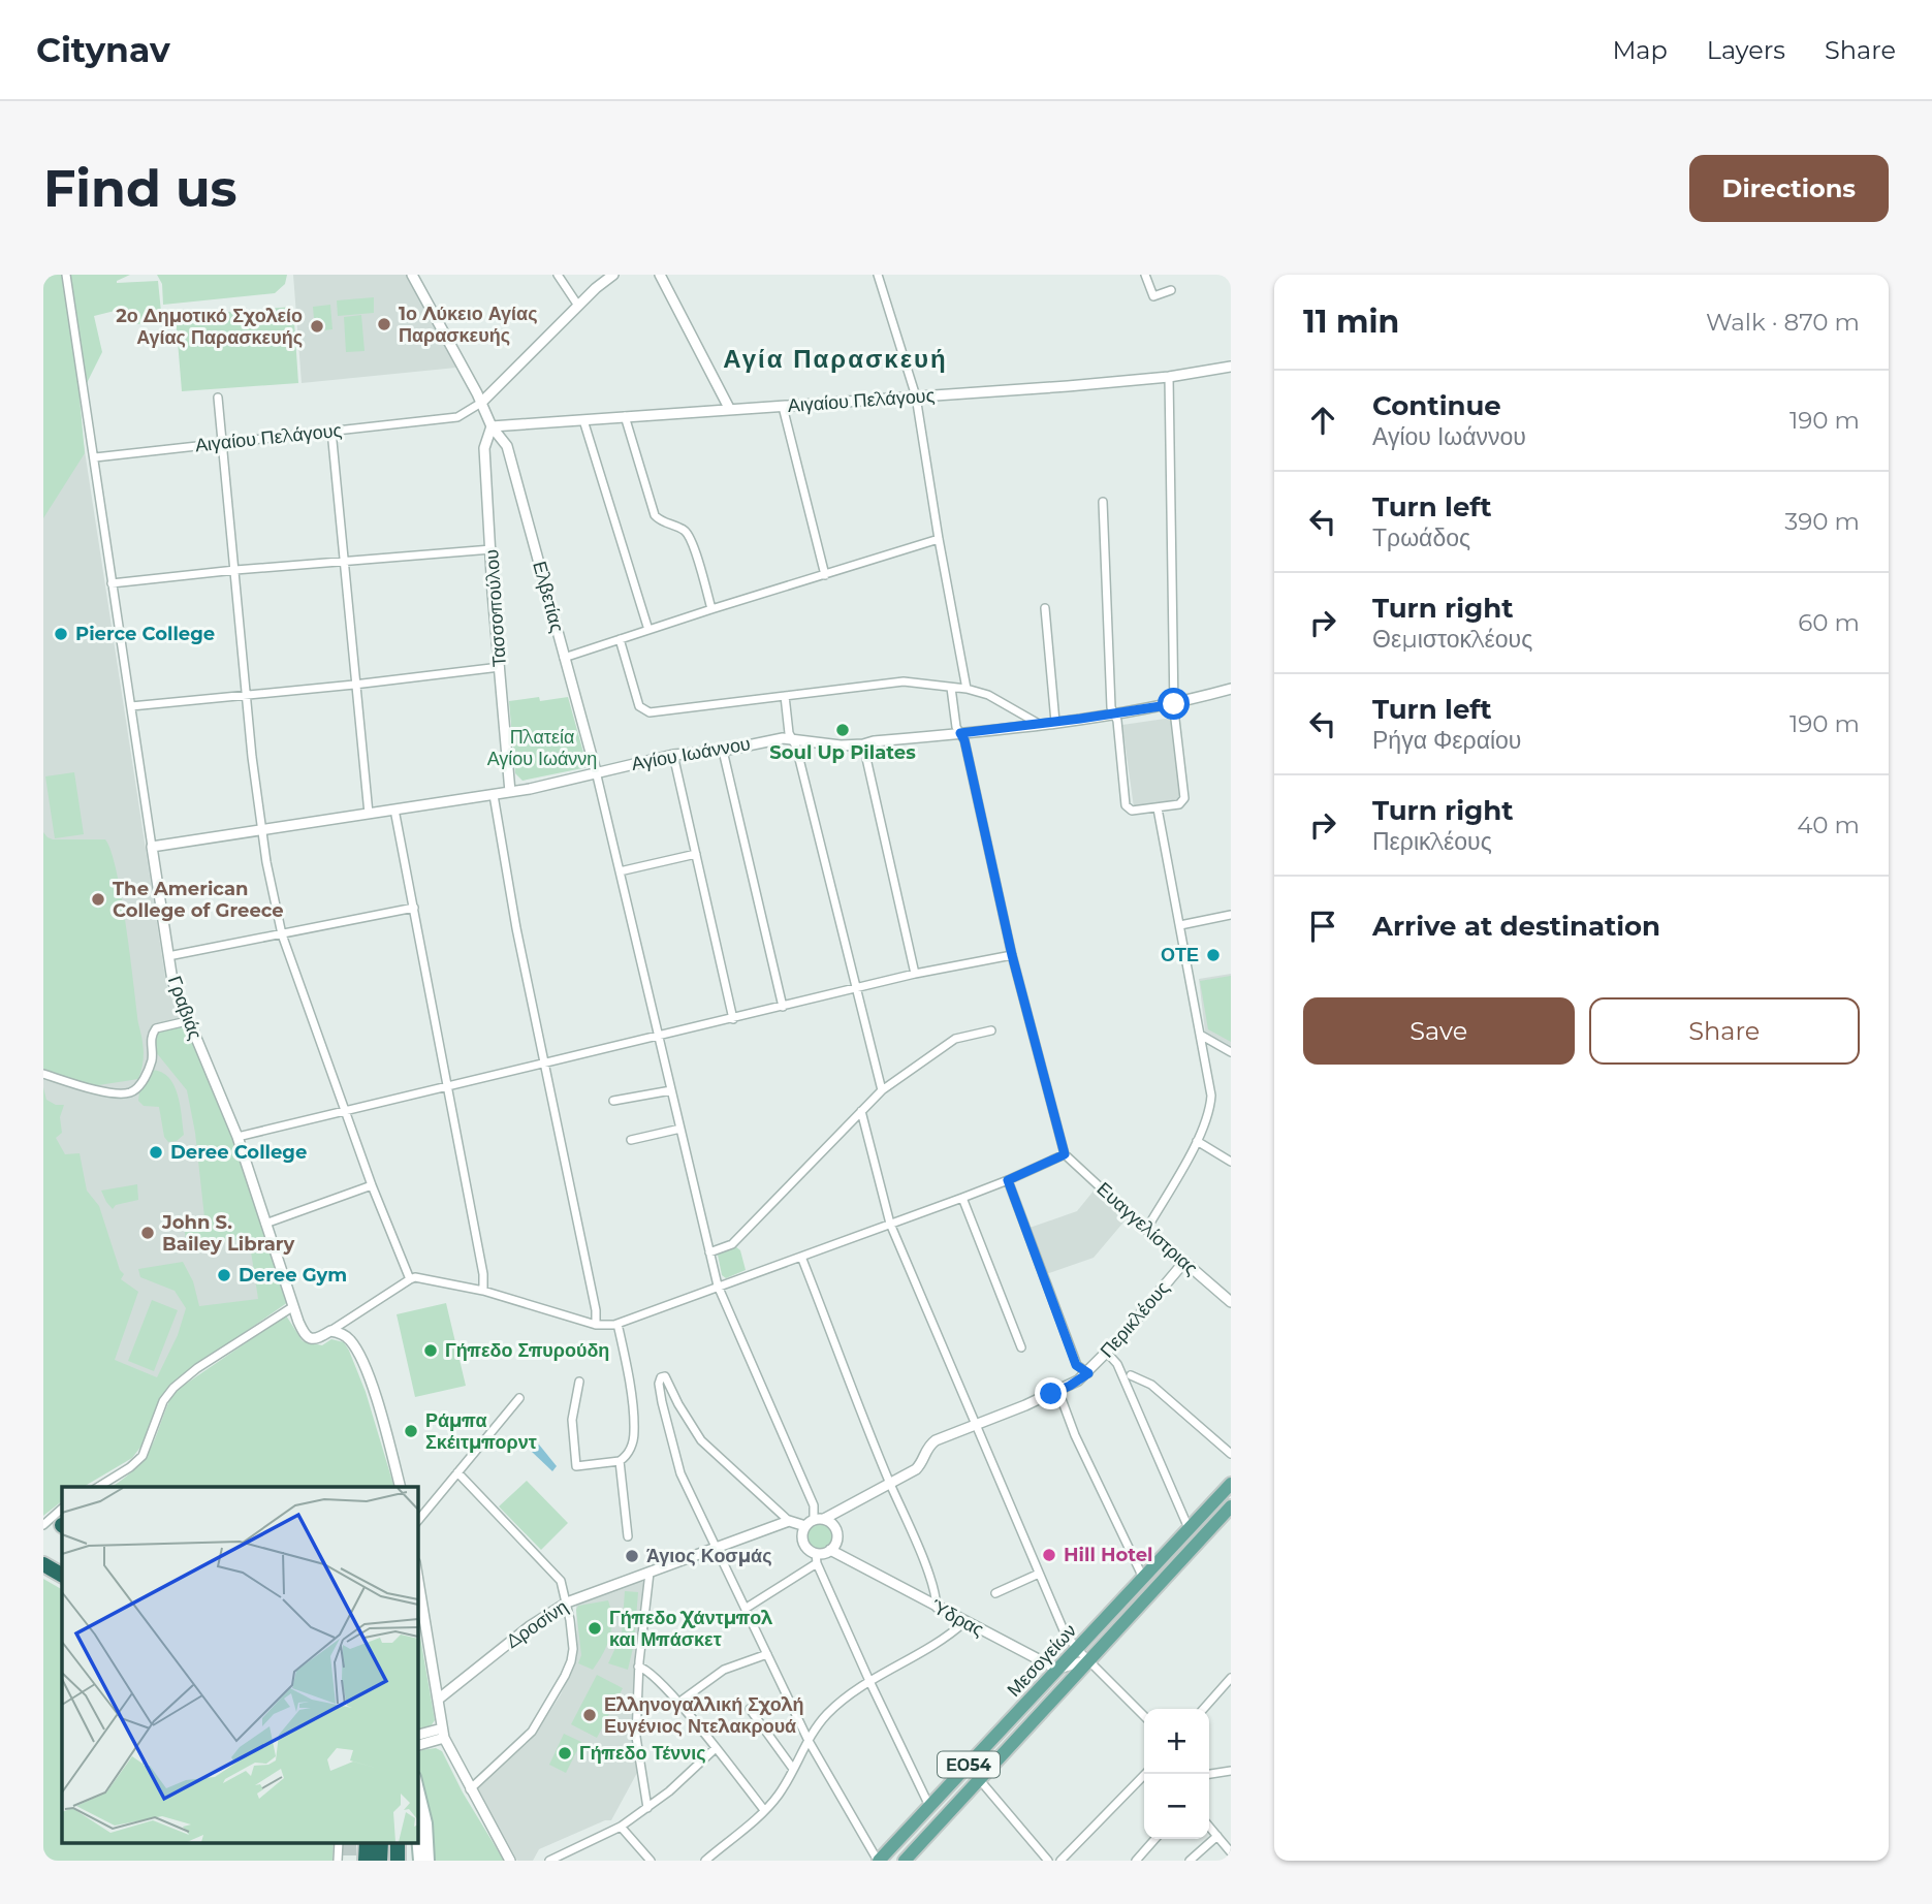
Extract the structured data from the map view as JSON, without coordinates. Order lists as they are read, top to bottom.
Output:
{
  "streets": {
    "main road": ["Μεσογείων", "ΕΟ54"],
    "street": [
      "Αιγαίου Πελάγους",
      "Ελβετίας",
      "Τασσοπούλου",
      "Αγίου Ιωάννου",
      "Γραβιάς",
      "Ευαγγελίστριας",
      "Περικλέους",
      "Ύδρας",
      "Δροσίνη"
    ]
  },
  "crossings": [
    ["Αιγαίου Πελάγους", "Ελβετίας"],
    ["Αιγαίου Πελάγους", "Τασσοπούλου"],
    ["Αιγαίου Πελάγους", "Γραβιάς"],
    ["Ελβετίας", "Τασσοπούλου"],
    ["Ελβετίας", "Αγίου Ιωάννου"],
    ["Τασσοπούλου", "Αγίου Ιωάννου"],
    ["Αγίου Ιωάννου", "Γραβιάς"],
    ["Ευαγγελίστριας", "Περικλέους"],
    ["Περικλέους", "Ύδρας"],
    ["Ύδρας", "Μεσογείων"]
  ],
  "districts": ["Αγία Παρασκευή"],
  "parks": ["Πλατεία Αγίου Ιωάννη"],
  "places": [
    "1ο Λύκειο Αγίας Παρασκευής",
    "2ο Δημοτικό Σχολείο Αγίας Παρασκευής",
    "Pierce College",
    "Soul Up Pilates",
    "The American College of Greece",
    "ΟΤΕ",
    "Deree College",
    "John S. Bailey Library",
    "Deree Gym",
    "Γήπεδο Σπυρούδη",
    "Ράμπα Σκέιτμπορντ",
    "Hill Hotel",
    "Άγιος Κοσμάς",
    "Γήπεδο Χάντμπολ και Μπάσκετ",
    "Ελληνογαλλική Σχολή Ευγένιος Ντελακρουά",
    "Γήπεδο Τέννις"
  ],
  "page": {
    "header": "Citynav",
    "nav": ["Map", "Layers", "Share"],
    "buttons": [
      "Directions",
      ["Save", "Share"]
    ],
    "title": "Find us",
    "heading": ["11 min", "Walk · 870 m"],
    "list": [
      ["Continue", "Αγίου Ιωάννου", "190 m"],
      ["Turn left", "Τρωάδος", "390 m"],
      ["Turn right", "Θεμιστοκλέους", "60 m"],
      ["Turn left", "Ρήγα Φεραίου", "190 m"],
      ["Turn right", "Περικλέους", "40 m"],
      "Arrive at destination"
    ],
    "map_buttons": ["+", "−"]
  }
}
